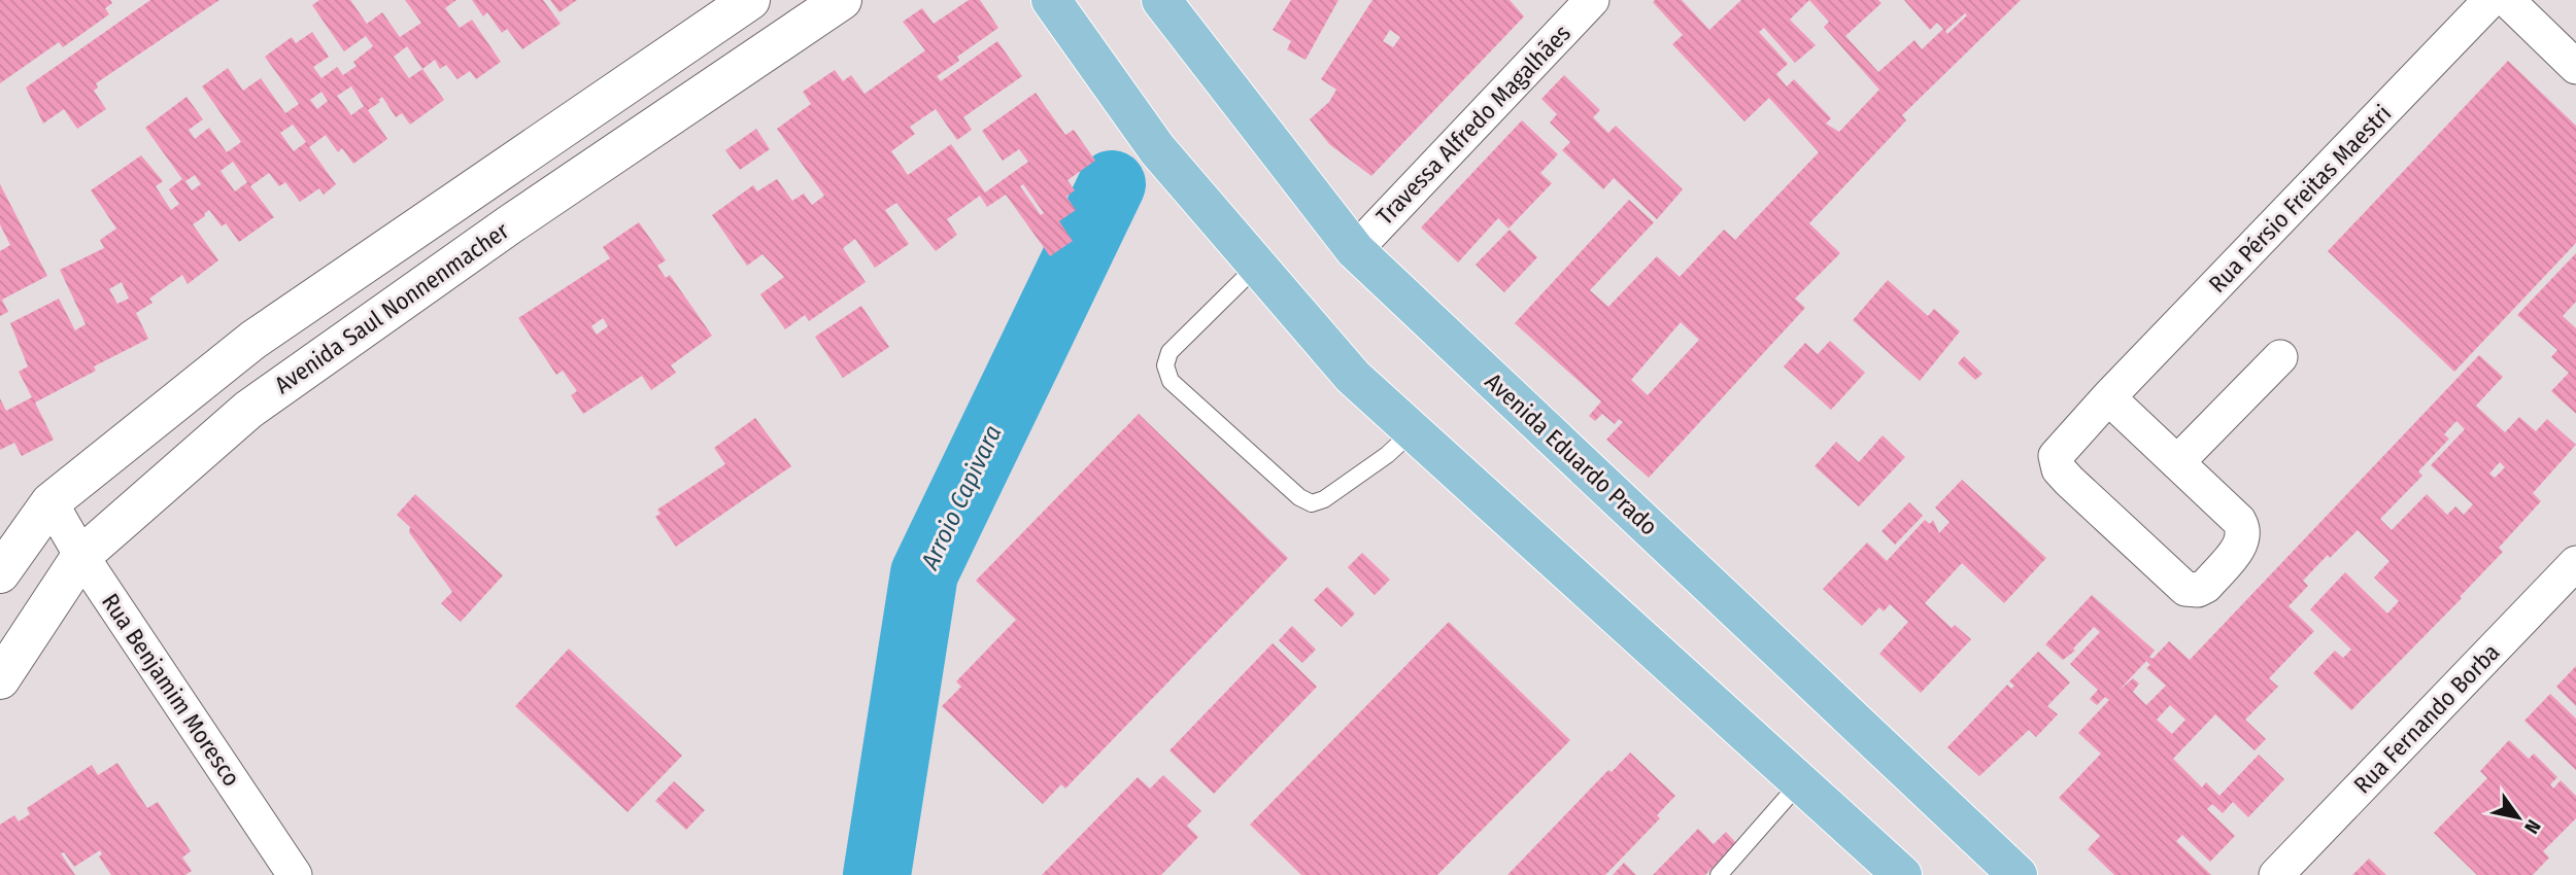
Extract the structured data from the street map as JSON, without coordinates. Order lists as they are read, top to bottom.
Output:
{
  "streets": {
    "main road": ["Avenida Eduardo Prado"],
    "street": [
      "Travessa Alfredo Magalhães",
      "Rua Pérsio Freitas Maestri",
      "Avenida Saul Nonnenmacher",
      "Rua Benjamim Moresco",
      "Rua Fernando Borba"
    ]
  },
  "crossings": [
    ["Travessa Alfredo Magalhães", "Avenida Eduardo Prado"],
    ["Avenida Saul Nonnenmacher", "Rua Benjamim Moresco"]
  ],
  "water": ["Arroio Capivara"],
  "north": "bottom right"
}
